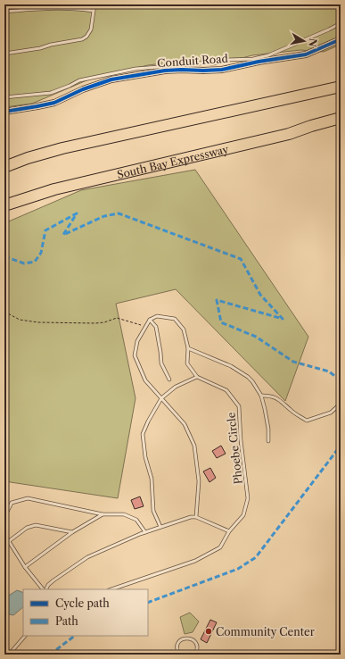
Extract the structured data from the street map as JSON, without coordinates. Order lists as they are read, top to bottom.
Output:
{
  "streets": {
    "highway": ["South Bay Expressway"],
    "street": ["Conduit Road"],
    "lane": ["Phoebe Circle"]
  },
  "places": ["Community Center"],
  "legend": ["Cycle path", "Path"],
  "north": "right"
}
